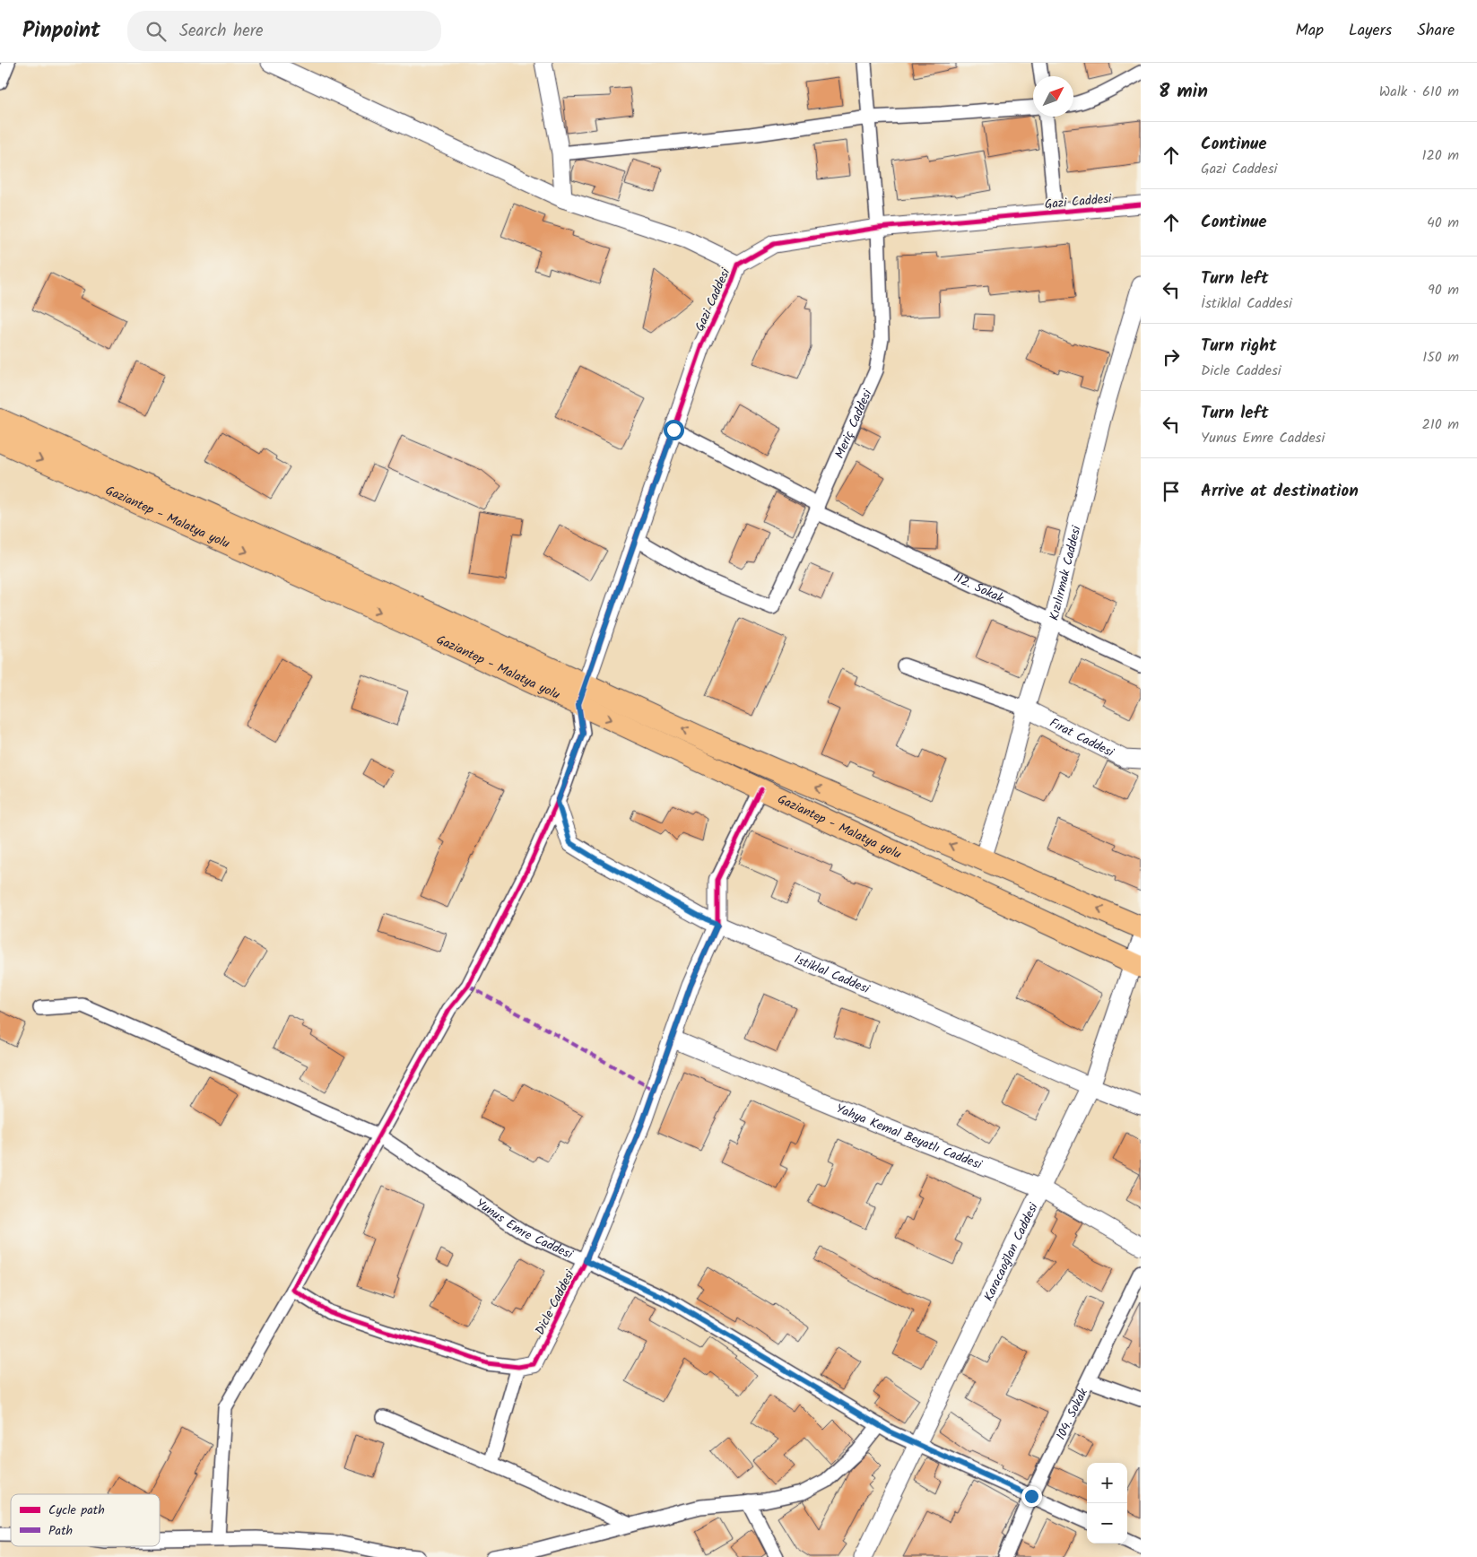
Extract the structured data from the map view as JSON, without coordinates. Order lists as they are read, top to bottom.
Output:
{
  "streets": {
    "highway": ["Gaziantep - Malatya yolu"],
    "street": [
      "Gazi Caddesi",
      "Meriç Caddesi",
      "Kızılırmak Caddesi",
      "112. Sokak",
      "Fırat Caddesi",
      "İstiklal Caddesi",
      "Yahya Kemal Beyatlı Caddesi",
      "Yunus Emre Caddesi",
      "Karacaoğlan Caddesi",
      "Dicle Caddesi",
      "104. Sokak"
    ]
  },
  "crossings": [
    ["Gazi Caddesi", "Meriç Caddesi"],
    ["Gazi Caddesi", "Gaziantep - Malatya yolu"],
    ["Gazi Caddesi", "112. Sokak"],
    ["Meriç Caddesi", "112. Sokak"],
    ["Gaziantep - Malatya yolu", "Kızılırmak Caddesi"],
    ["Gaziantep - Malatya yolu", "Karacaoğlan Caddesi"],
    ["Kızılırmak Caddesi", "112. Sokak"],
    ["Kızılırmak Caddesi", "Fırat Caddesi"],
    ["İstiklal Caddesi", "Karacaoğlan Caddesi"],
    ["İstiklal Caddesi", "Dicle Caddesi"],
    ["Yahya Kemal Beyatlı Caddesi", "Karacaoğlan Caddesi"],
    ["Yahya Kemal Beyatlı Caddesi", "Dicle Caddesi"],
    ["Yunus Emre Caddesi", "Karacaoğlan Caddesi"],
    ["Yunus Emre Caddesi", "Dicle Caddesi"],
    ["Yunus Emre Caddesi", "104. Sokak"]
  ],
  "legend": ["Cycle path", "Path"],
  "north": "top right",
  "page": {
    "header": "Pinpoint",
    "search": "Search here",
    "nav": ["Map", "Layers", "Share"],
    "heading": ["8 min", "Walk · 610 m"],
    "list": [
      ["Continue", "Gazi Caddesi", "120 m"],
      ["Continue", "40 m"],
      ["Turn left", "İstiklal Caddesi", "90 m"],
      ["Turn right", "Dicle Caddesi", "150 m"],
      ["Turn left", "Yunus Emre Caddesi", "210 m"],
      "Arrive at destination"
    ],
    "map_buttons": ["+", "−"]
  }
}
